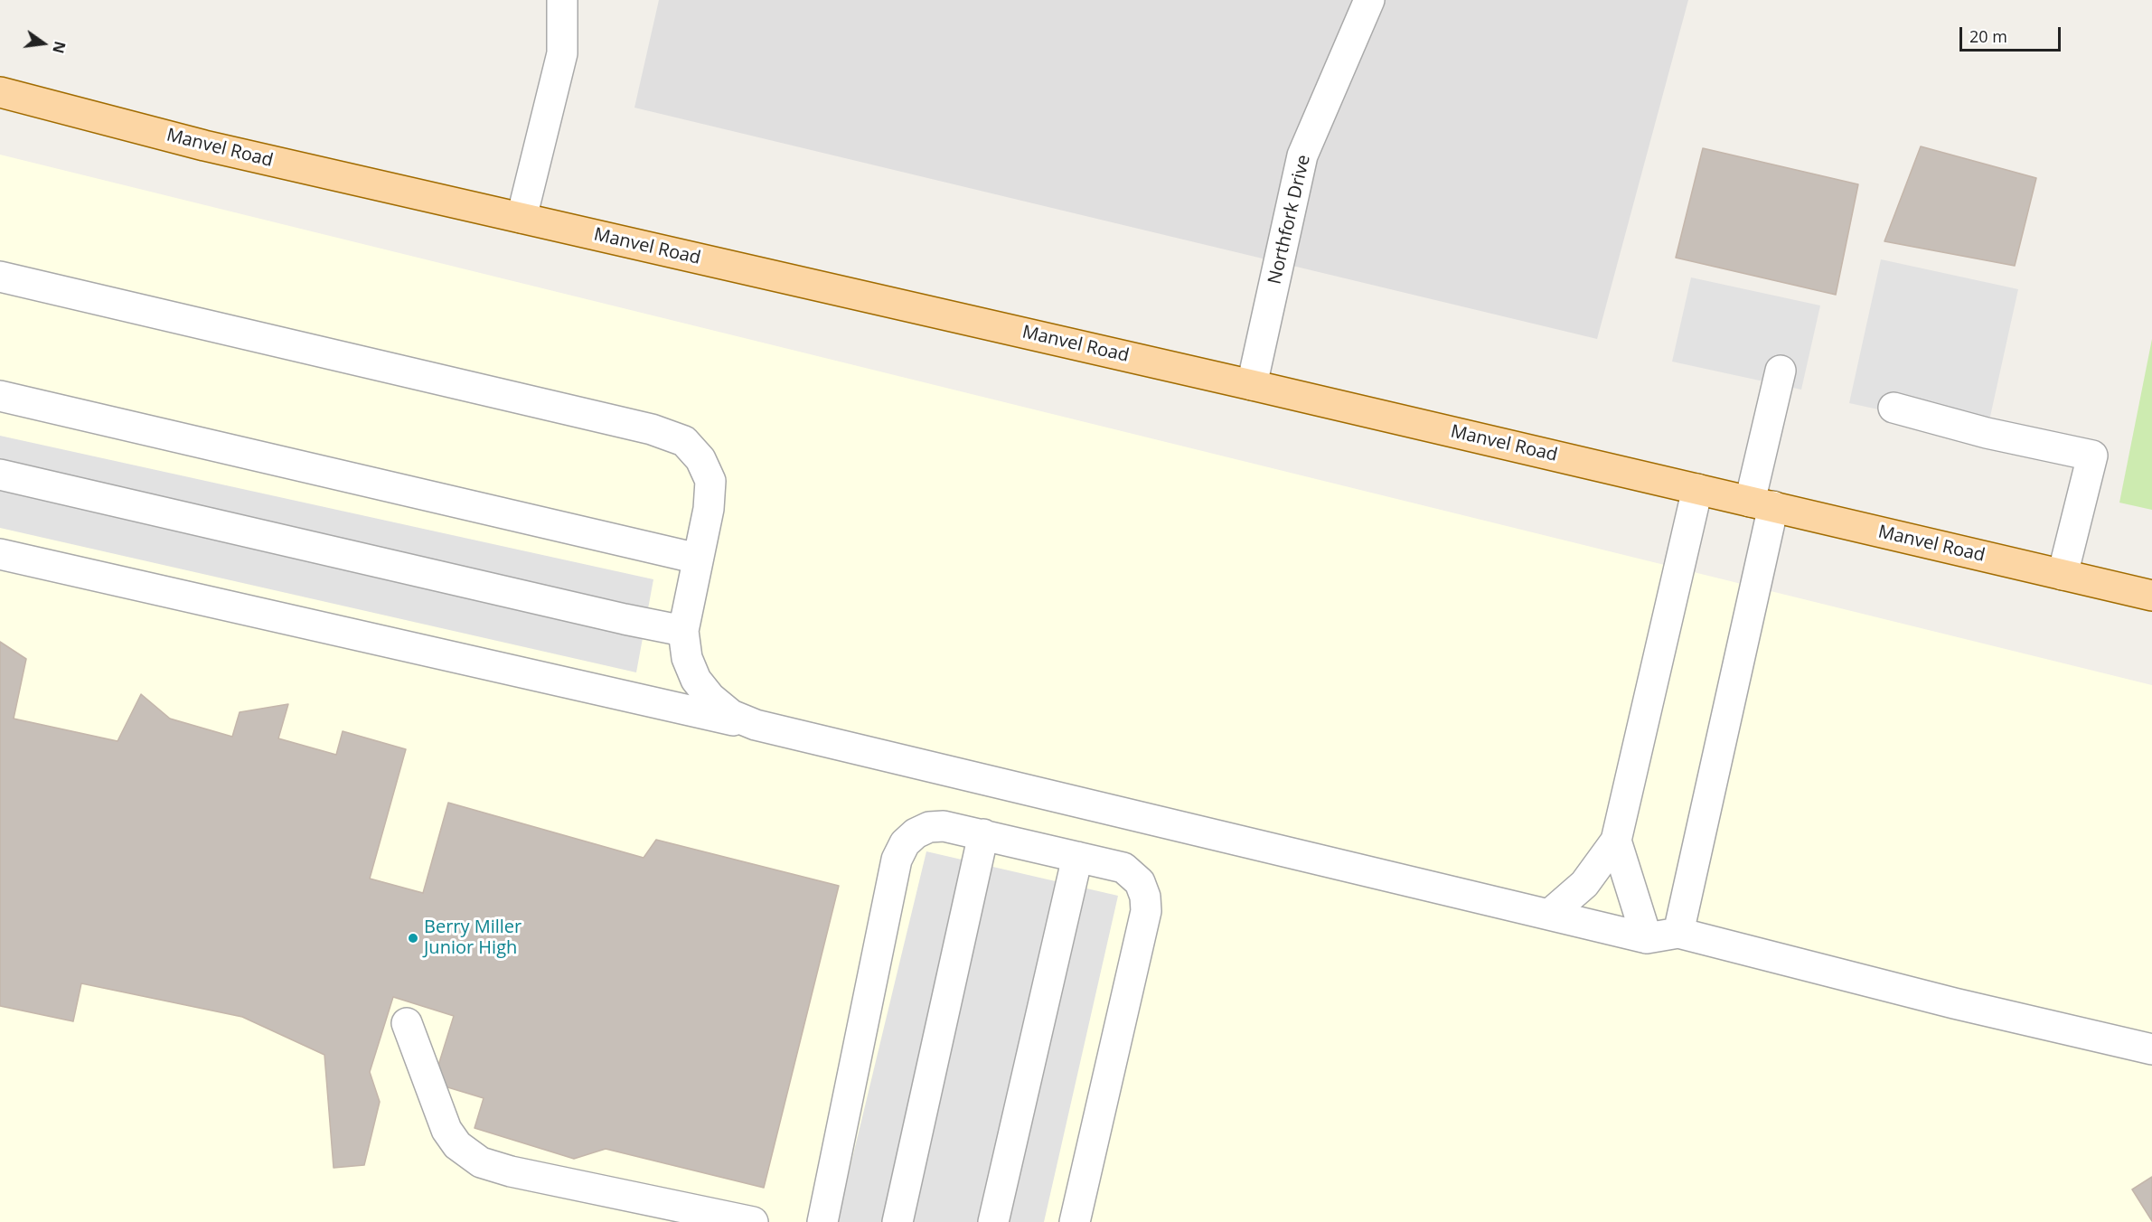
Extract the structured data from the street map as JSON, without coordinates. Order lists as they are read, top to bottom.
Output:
{
  "streets": {
    "main road": ["Manvel Road"],
    "street": ["Northfork Drive"]
  },
  "crossings": [
    ["Manvel Road", "Northfork Drive"]
  ],
  "places": ["Berry Miller Junior High"],
  "scale_bar": "20 m",
  "north": "right"
}
